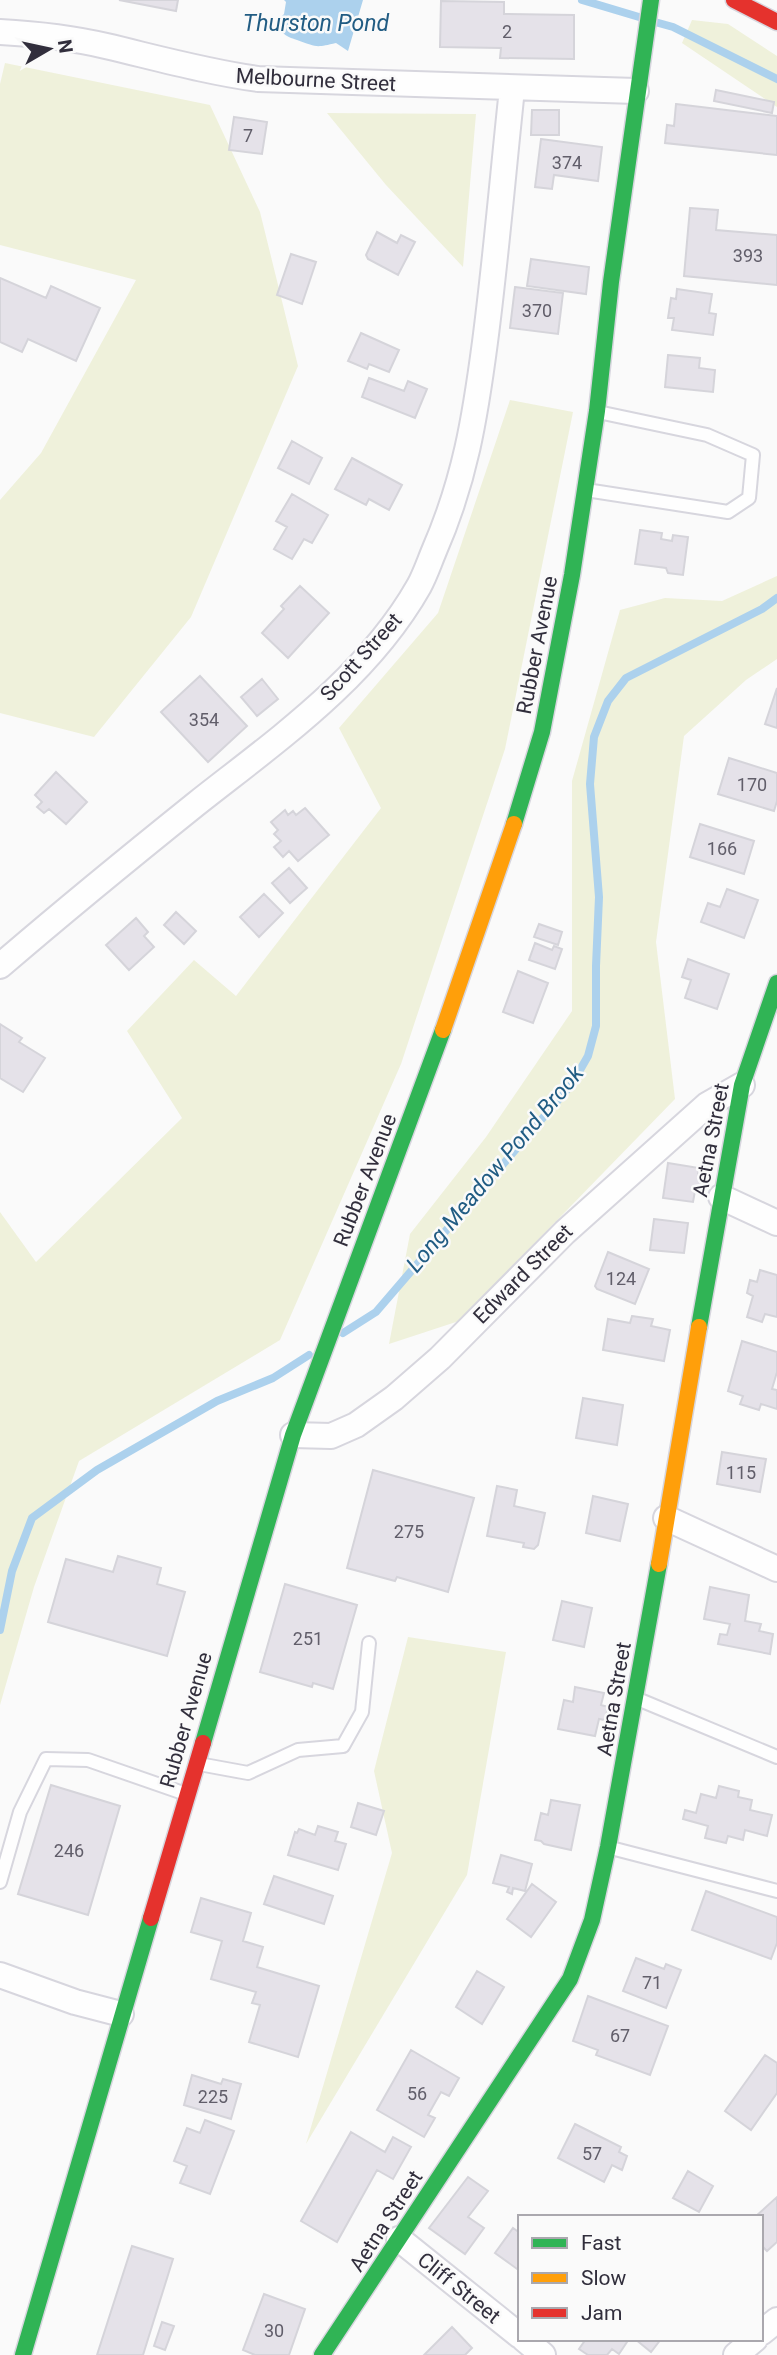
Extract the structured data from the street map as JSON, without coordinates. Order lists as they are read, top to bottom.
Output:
{
  "streets": {
    "street": [
      "Melbourne Street",
      "Rubber Avenue",
      "Scott Street",
      "Aetna Street",
      "Edward Street",
      "Cliff Street"
    ]
  },
  "crossings": [
    ["Melbourne Street", "Rubber Avenue"],
    ["Melbourne Street", "Scott Street"],
    ["Rubber Avenue", "Edward Street"],
    ["Aetna Street", "Edward Street"],
    ["Aetna Street", "Cliff Street"]
  ],
  "water": ["Thurston Pond", "Long Meadow Pond Brook"],
  "house_numbers": [
    "2",
    "7",
    "374",
    "393",
    "370",
    "354",
    "170",
    "166",
    "124",
    "115",
    "275",
    "251",
    "246",
    "71",
    "67",
    "56",
    "225",
    "57",
    "30"
  ],
  "legend": ["Fast", "Slow", "Jam"],
  "north": "right"
}
